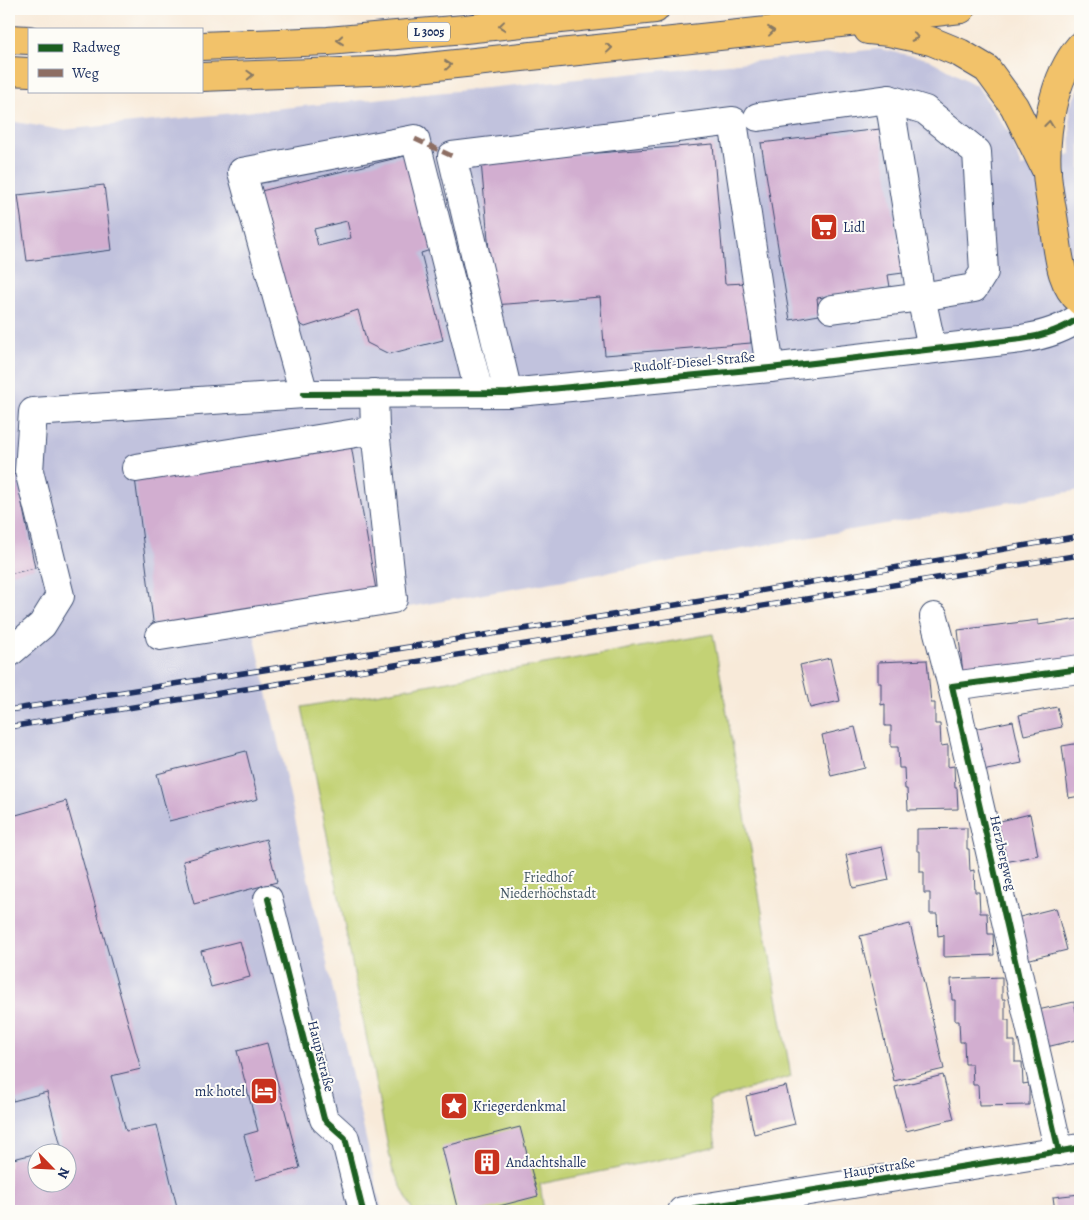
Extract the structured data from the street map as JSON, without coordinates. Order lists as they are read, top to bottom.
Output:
{
  "streets": {
    "highway": ["L 3005"],
    "street": ["Rudolf-Diesel-Straße", "Herzbergweg", "Hauptstraße"]
  },
  "crossings": [
    ["Herzbergweg", "Hauptstraße"]
  ],
  "parks": ["Friedhof Niederhöchstadt"],
  "places": {
    "supermarket": ["Lidl"],
    "hotel": ["mk hotel"],
    "place": ["Kriegerdenkmal"],
    "building": ["Andachtshalle"]
  },
  "legend": ["Radweg", "Weg"],
  "north": "bottom right"
}
